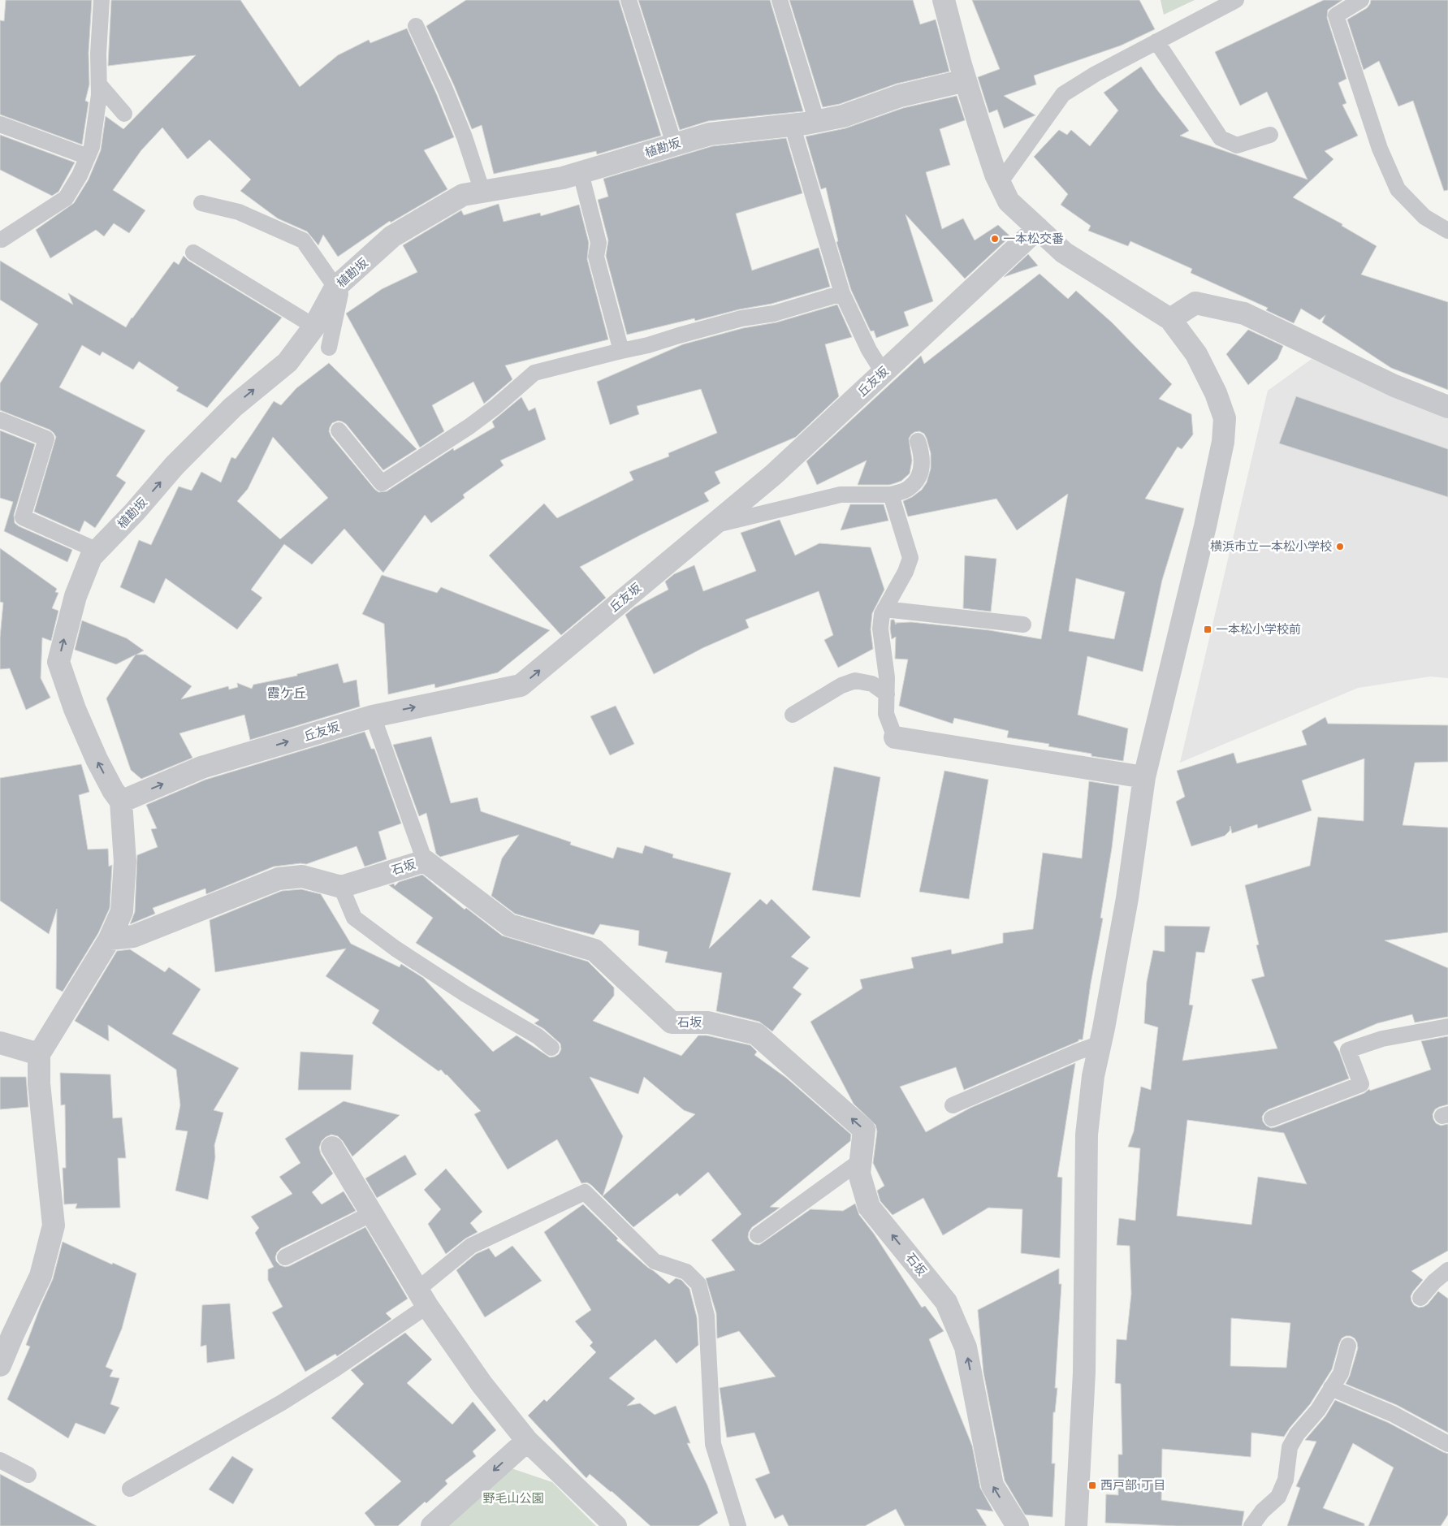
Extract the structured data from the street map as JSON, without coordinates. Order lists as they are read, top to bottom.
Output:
{
  "streets": {
    "street": ["植勘坂", "丘友坂", "石坂"]
  },
  "crossings": [
    ["植勘坂", "丘友坂"]
  ],
  "one_way": ["植勘坂", "丘友坂", "石坂"],
  "districts": ["霞ケ丘"],
  "parks": ["野毛山公園"],
  "places": {
    "other": ["一本松交番", "横浜市立一本松小学校"],
    "transit": ["一本松小学校前", "西戸部1丁目"]
  }
}
